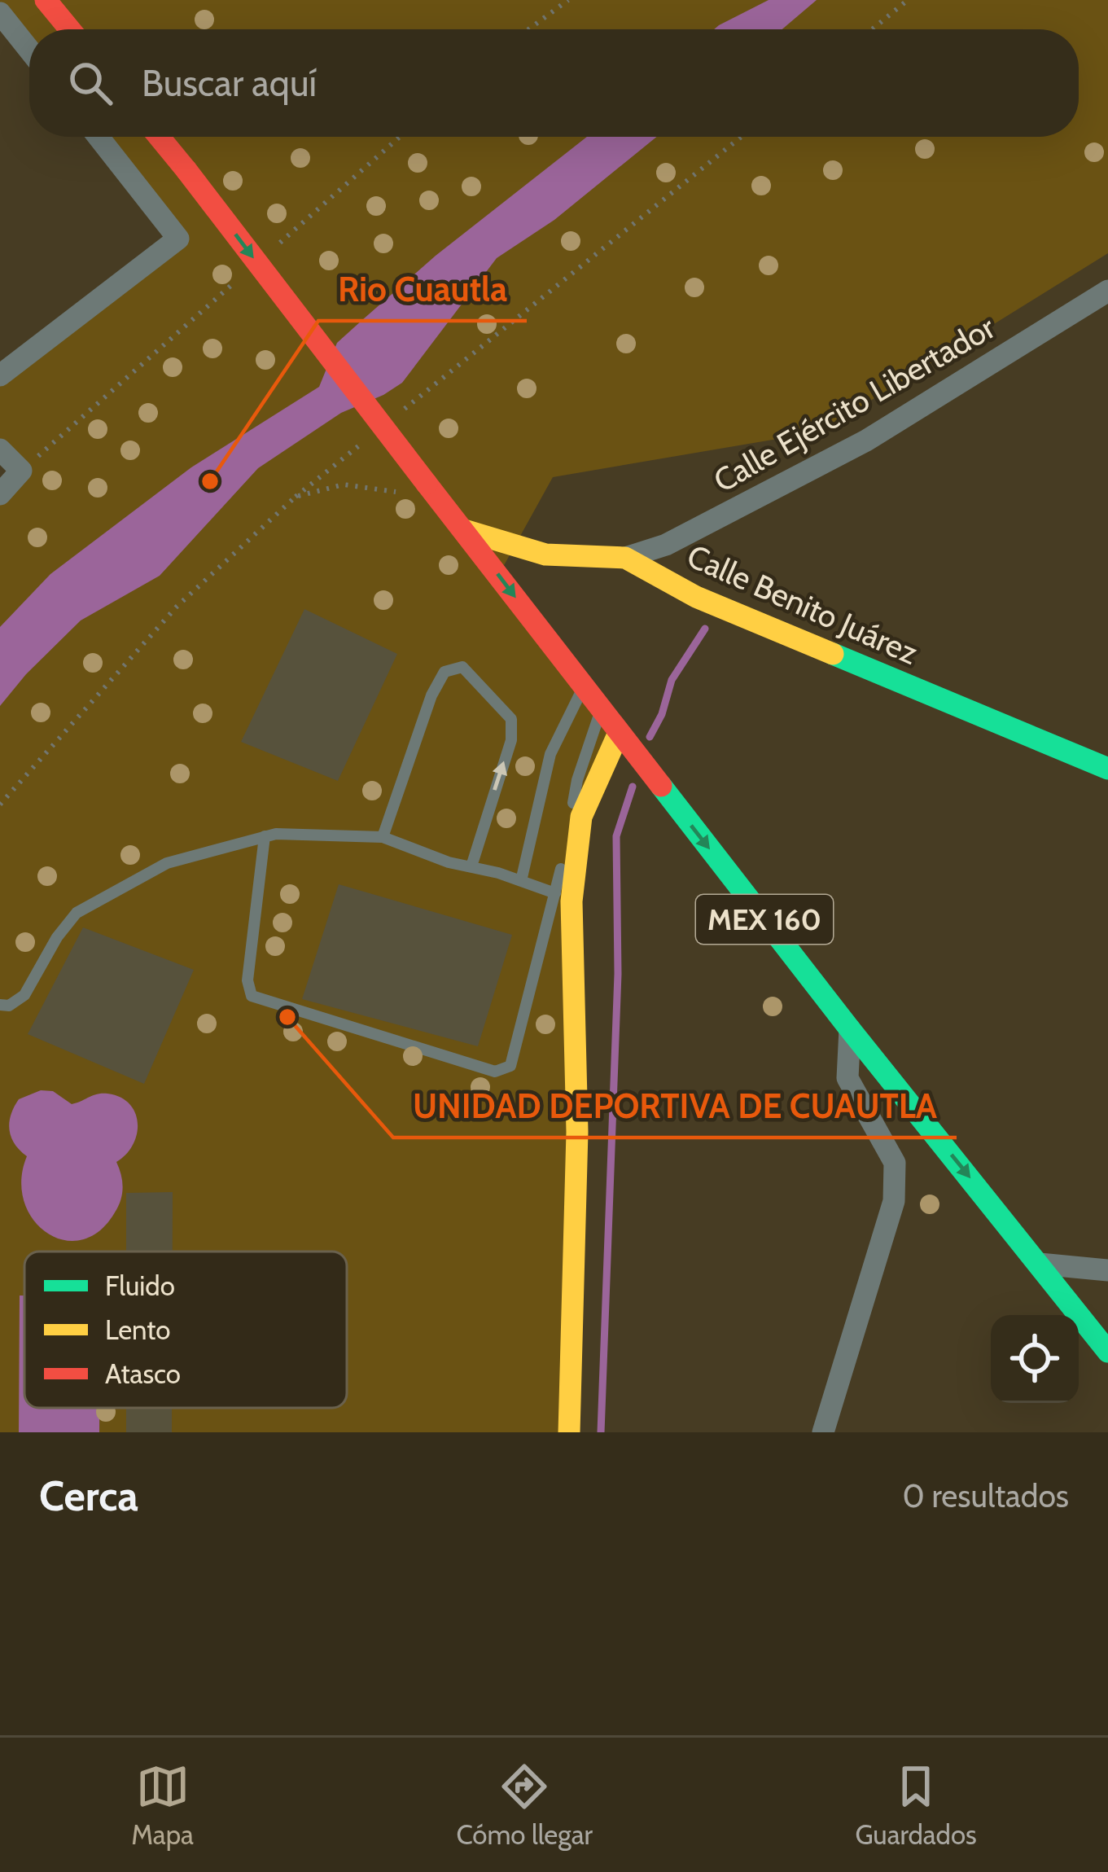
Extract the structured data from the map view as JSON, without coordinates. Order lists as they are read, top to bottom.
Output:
{
  "streets": {
    "main road": ["Calle Benito Juárez", "MEX 160"],
    "street": ["Calle Ejército Libertador"]
  },
  "crossings": [
    ["Calle Ejército Libertador", "Calle Benito Juárez"],
    ["Calle Benito Juárez", "MEX 160"]
  ],
  "places": ["Rio Cuautla", "UNIDAD DEPORTIVA DE CUAUTLA"],
  "legend": ["Fluido", "Lento", "Atasco"],
  "page": {
    "search": "Buscar aquí",
    "heading": ["Cerca", "0 resultados"],
    "nav": ["Mapa", "Cómo llegar", "Guardados"]
  }
}
